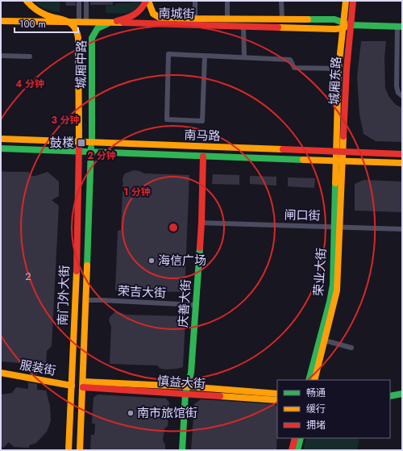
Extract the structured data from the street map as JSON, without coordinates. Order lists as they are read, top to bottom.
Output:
{
  "streets": {
    "street": [
      "南城街",
      "城厢中路",
      "城厢东路",
      "南马路",
      "闸口街",
      "荣业大街",
      "荣吉大街",
      "南门外大街",
      "庆善大街",
      "服装街",
      "慎益大街"
    ]
  },
  "crossings": [
    ["南城街", "城厢中路"],
    ["南城街", "城厢东路"],
    ["城厢中路", "南马路"],
    ["城厢中路", "南门外大街"],
    ["城厢东路", "南马路"],
    ["城厢东路", "荣业大街"],
    ["南马路", "荣业大街"],
    ["南马路", "南门外大街"],
    ["南马路", "庆善大街"],
    ["闸口街", "荣业大街"],
    ["闸口街", "庆善大街"],
    ["荣吉大街", "南门外大街"],
    ["荣吉大街", "庆善大街"],
    ["南门外大街", "服装街"],
    ["南门外大街", "慎益大街"],
    ["庆善大街", "慎益大街"]
  ],
  "places": {
    "transit": ["鼓楼"],
    "other": ["海信广场", "南市旅馆街"]
  },
  "house_numbers": ["2"],
  "legend": ["畅通", "缓行", "拥堵"],
  "scale_bar": "100 m",
  "rings": [
    "4 分钟",
    "3 分钟",
    "2 分钟",
    "1 分钟"
  ]
}
